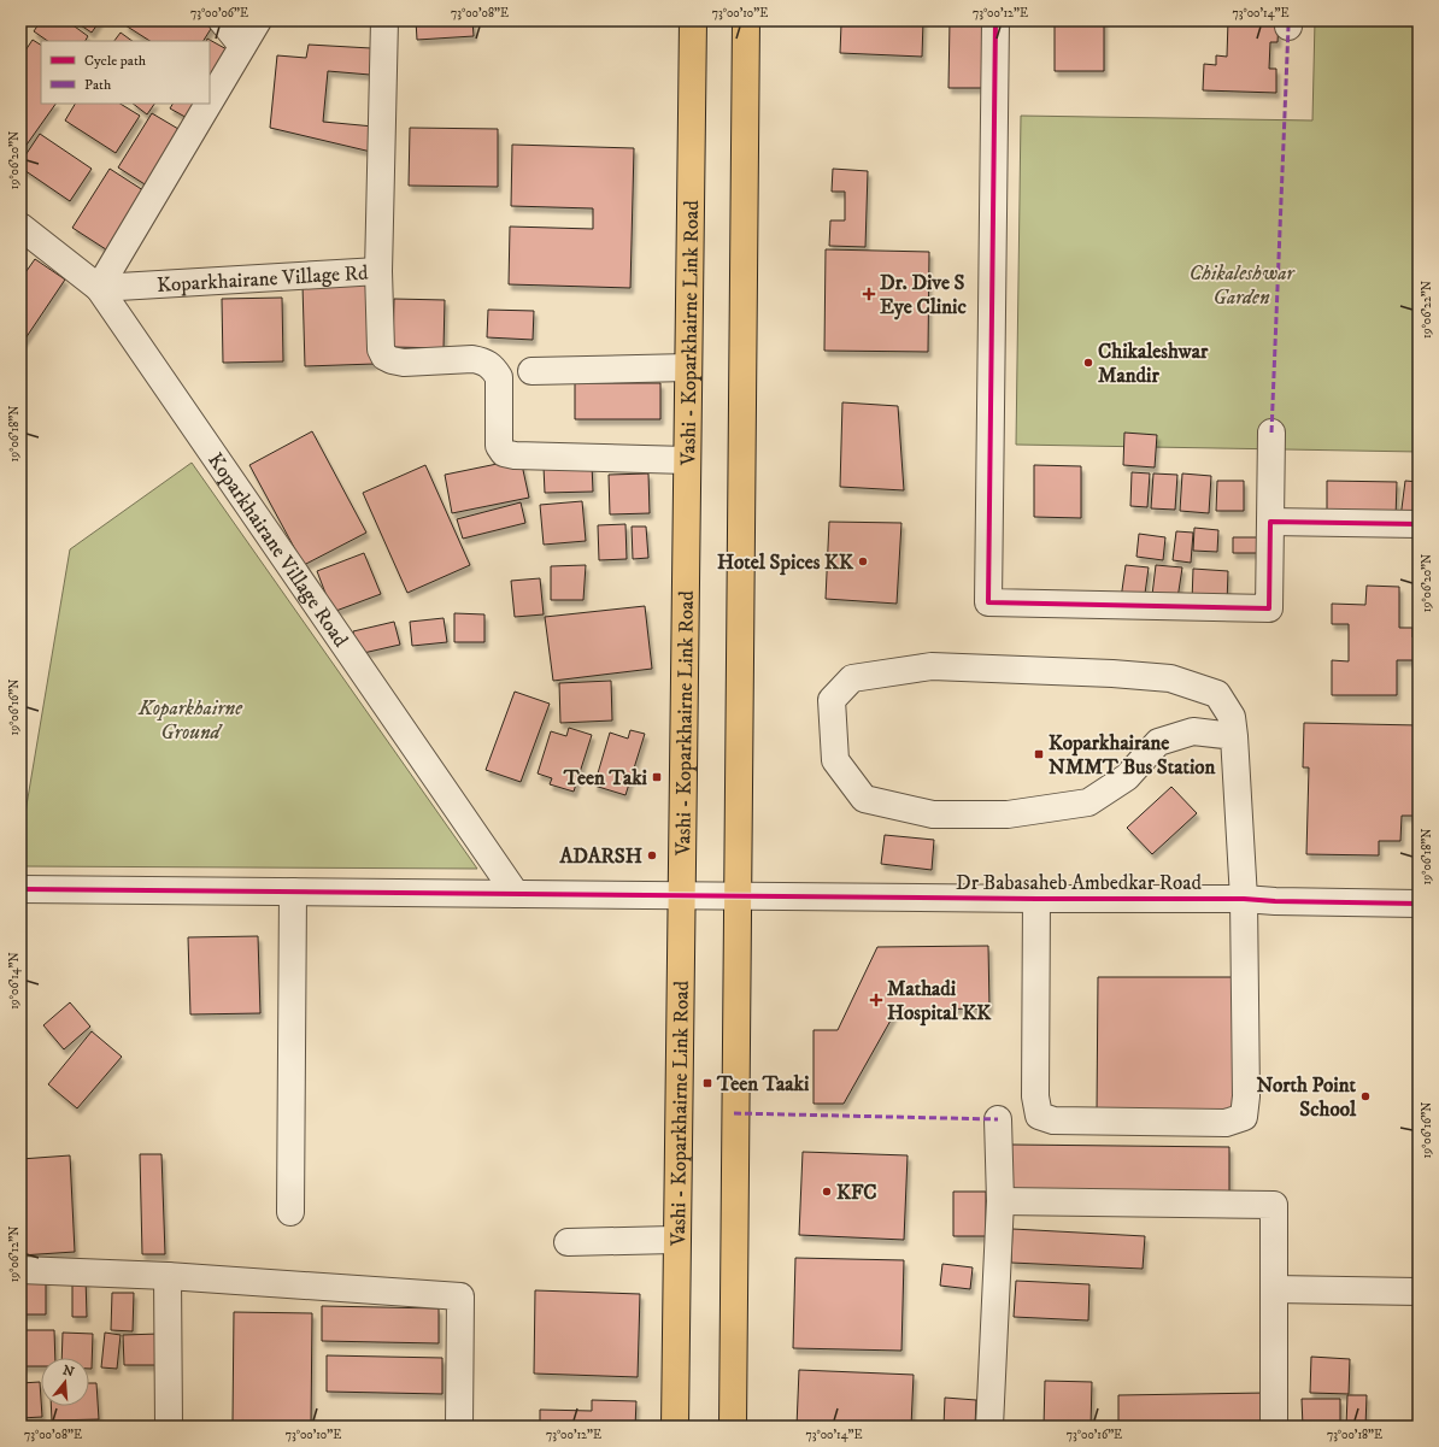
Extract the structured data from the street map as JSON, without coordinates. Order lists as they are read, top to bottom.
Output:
{
  "streets": {
    "main road": ["Vashi - Koparkhairne Link Road"],
    "street": ["Koparkhairane Village Rd", "Koparkhairane Village Road", "Dr Babasaheb Ambedkar Road"]
  },
  "crossings": [
    ["Koparkhairane Village Rd", "Koparkhairane Village Road"],
    ["Vashi - Koparkhairne Link Road", "Dr Babasaheb Ambedkar Road"],
    ["Koparkhairane Village Road", "Dr Babasaheb Ambedkar Road"]
  ],
  "parks": ["Chikaleshwar Garden", "Koparkhairne Ground"],
  "places": {
    "health": ["Dr. Dive S Eye Clinic", "Mathadi Hospital KK"],
    "other": [
      "Chikaleshwar Mandir",
      "Hotel Spices KK",
      "ADARSH",
      "North Point School",
      "KFC"
    ],
    "transit": ["Koparkhairane NMMT Bus Station", "Teen Taki", "Teen Taaki"]
  },
  "legend": ["Cycle path", "Path"],
  "north": "top",
  "coordinates": [
    "73°00'06\"E",
    "73°00'08\"E",
    "73°00'10\"E",
    "73°00'12\"E",
    "73°00'14\"E",
    "19°06'20\"N",
    "19°06'22\"N",
    "19°06'18\"N",
    "19°06'16\"N",
    "19°06'14\"N",
    "19°06'12\"N",
    "73°00'16\"E",
    "73°00'18\"E"
  ]
}
